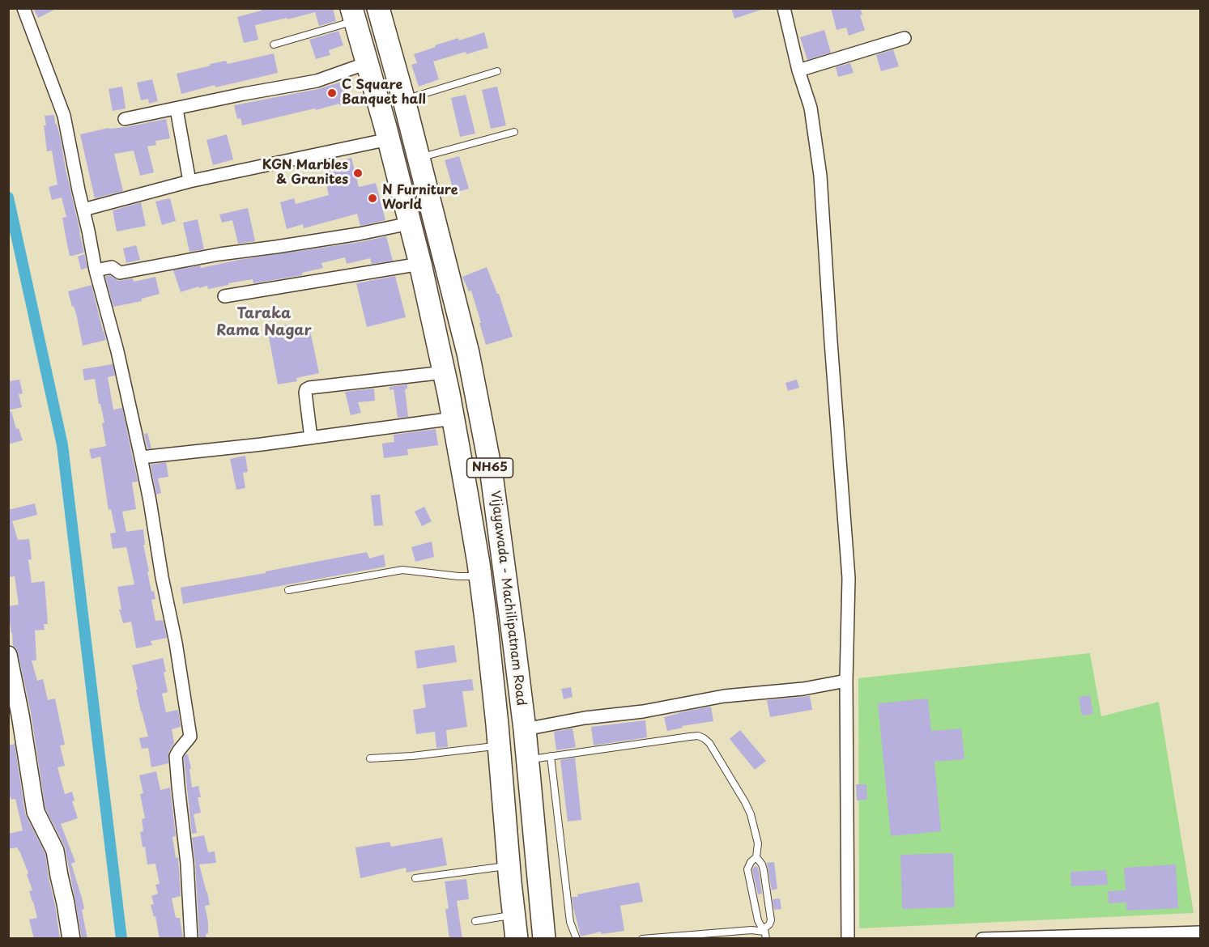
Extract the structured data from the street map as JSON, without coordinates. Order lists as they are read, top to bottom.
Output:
{
  "streets": {
    "highway": ["NH65", "Vijayawada - Machilipatnam Road"]
  },
  "districts": ["Taraka Rama Nagar"],
  "places": ["C Square Banquet hall", "KGN Marbles & Granites", "N Furniture World"]
}
